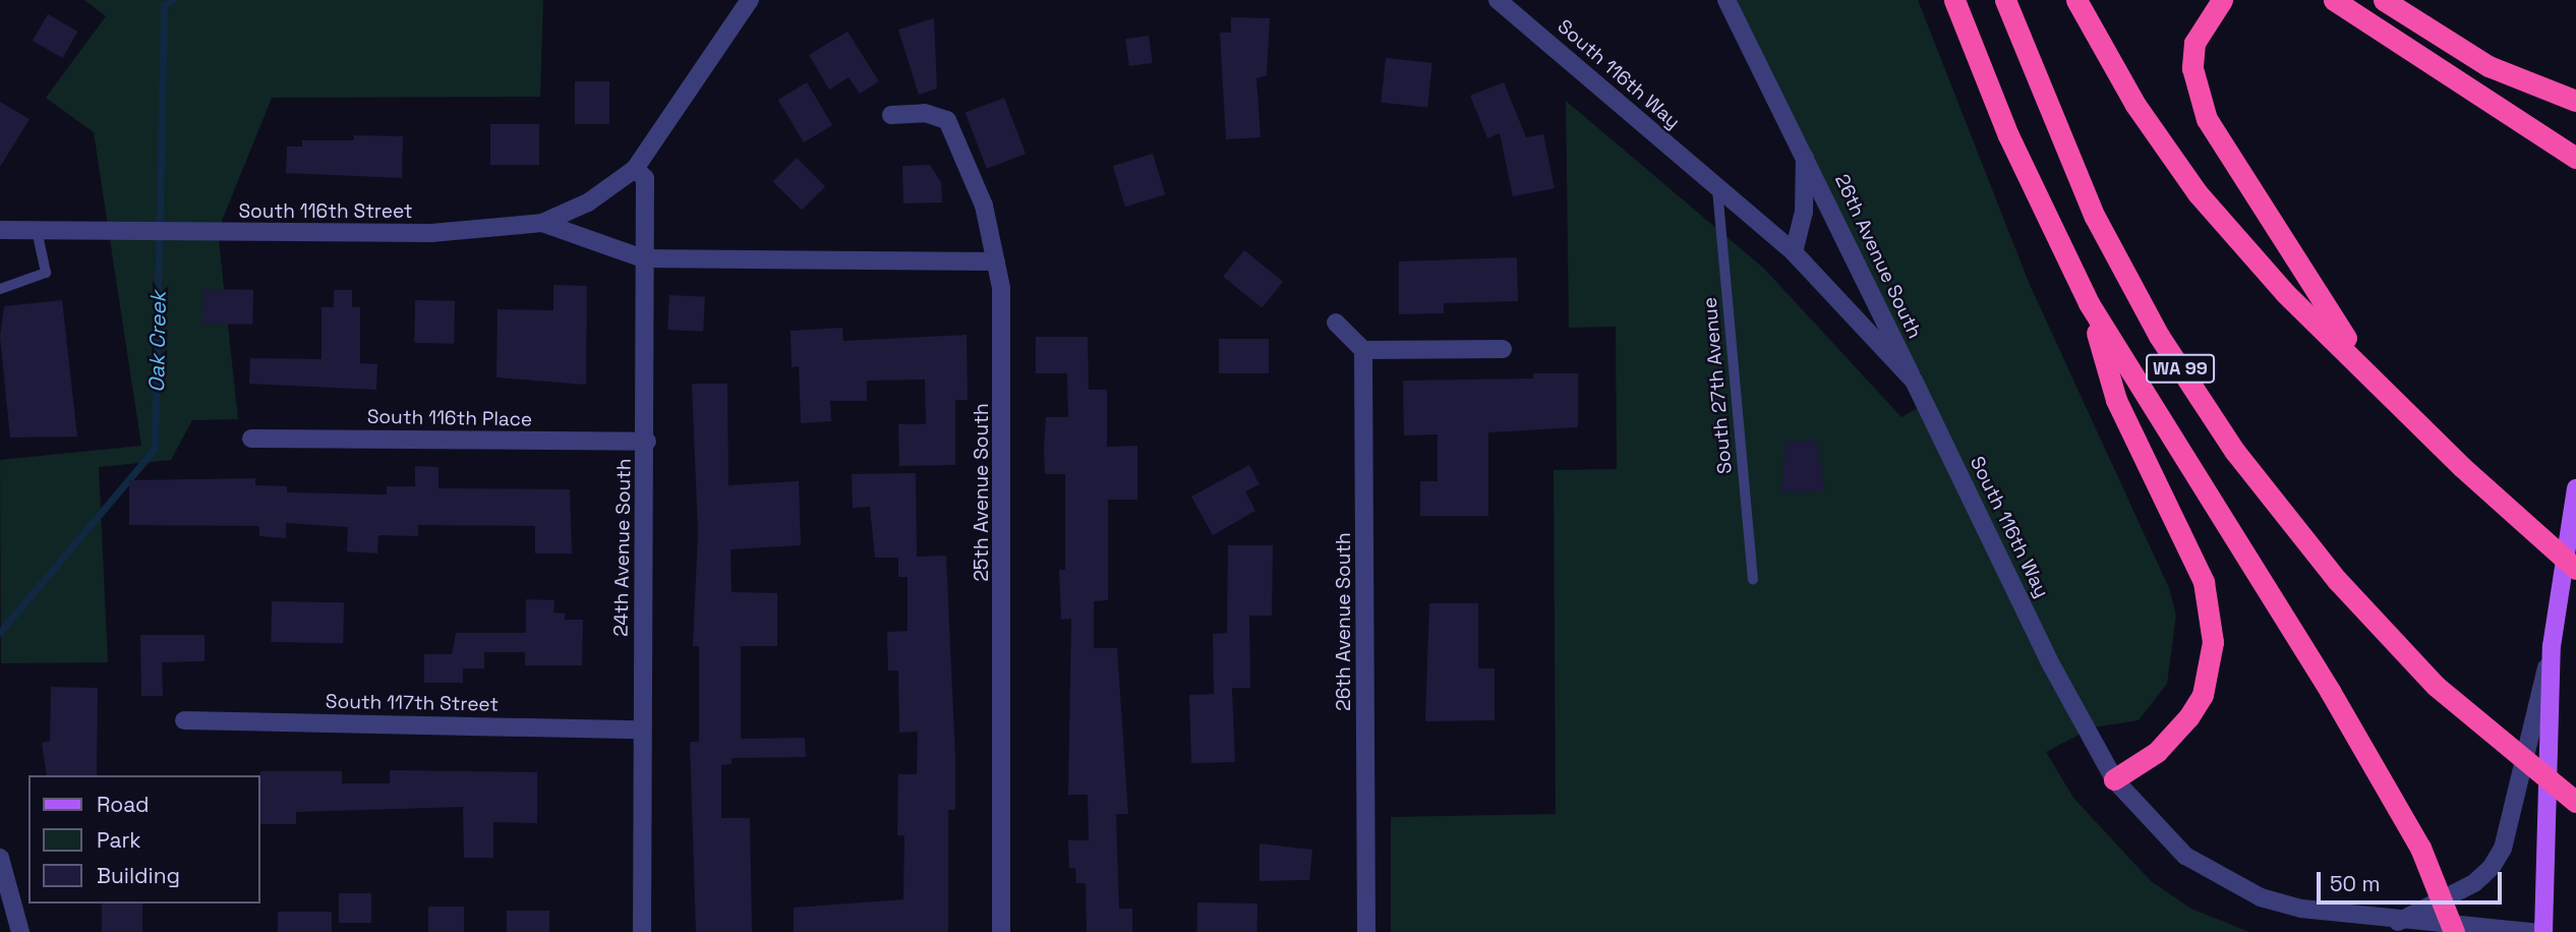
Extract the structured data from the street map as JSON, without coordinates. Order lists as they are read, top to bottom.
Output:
{
  "streets": {
    "highway": ["WA 99"],
    "street": [
      "South 116th Way",
      "South 116th Street",
      "26th Avenue South",
      "South 116th Place",
      "25th Avenue South",
      "24th Avenue South",
      "South 117th Street"
    ],
    "lane": ["South 27th Avenue"]
  },
  "crossings": [
    ["South 116th Way", "26th Avenue South"],
    ["South 116th Way", "South 27th Avenue"],
    ["South 116th Street", "24th Avenue South"],
    ["South 116th Place", "24th Avenue South"],
    ["24th Avenue South", "South 117th Street"]
  ],
  "water": ["Oak Creek"],
  "legend": ["Road", "Park", "Building"],
  "scale_bar": "50 m"
}
